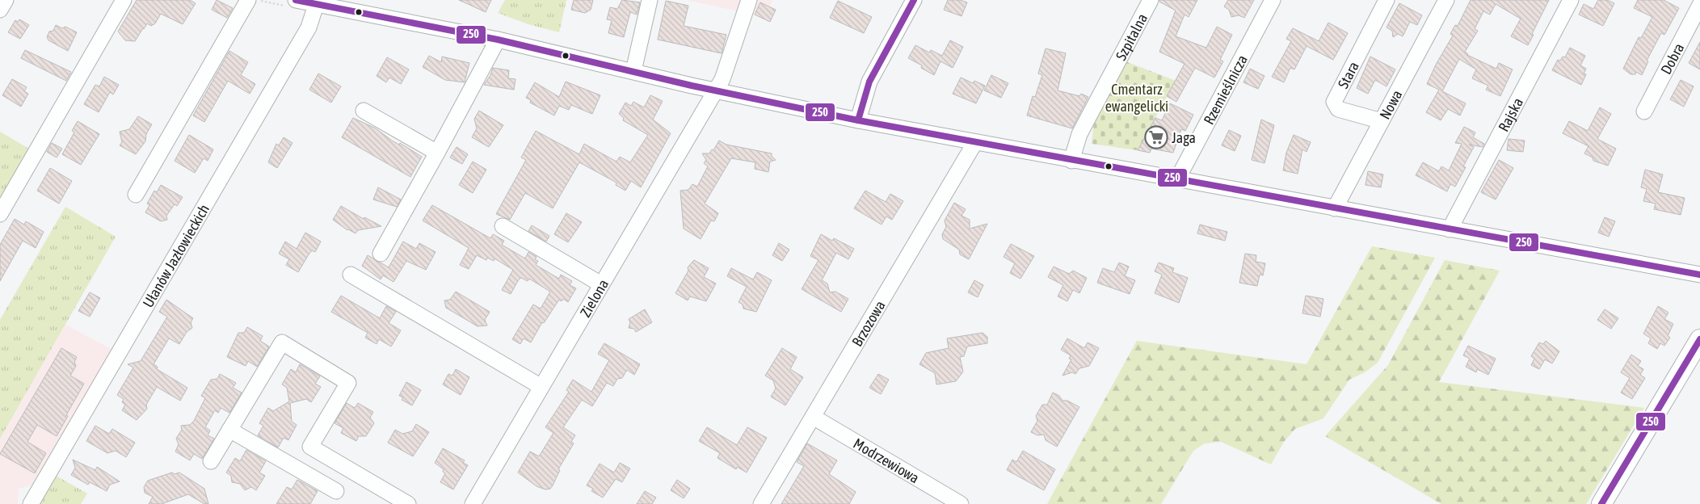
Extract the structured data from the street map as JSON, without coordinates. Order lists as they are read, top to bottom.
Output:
{
  "streets": {
    "street": [
      "Szpitalna",
      "Dobra",
      "Stara",
      "Rzemieślnicza",
      "Nowa",
      "Rajska",
      "Ułanów Jazłowieckich",
      "Zielona",
      "Brzozowa",
      "Modrzewiowa"
    ]
  },
  "crossings": [
    ["Stara", "Nowa"],
    ["Brzozowa", "Modrzewiowa"]
  ],
  "parks": ["Cmentarz ewangelicki"],
  "places": {
    "supermarket": ["Jaga"]
  },
  "lines": ["transit line 250"]
}
